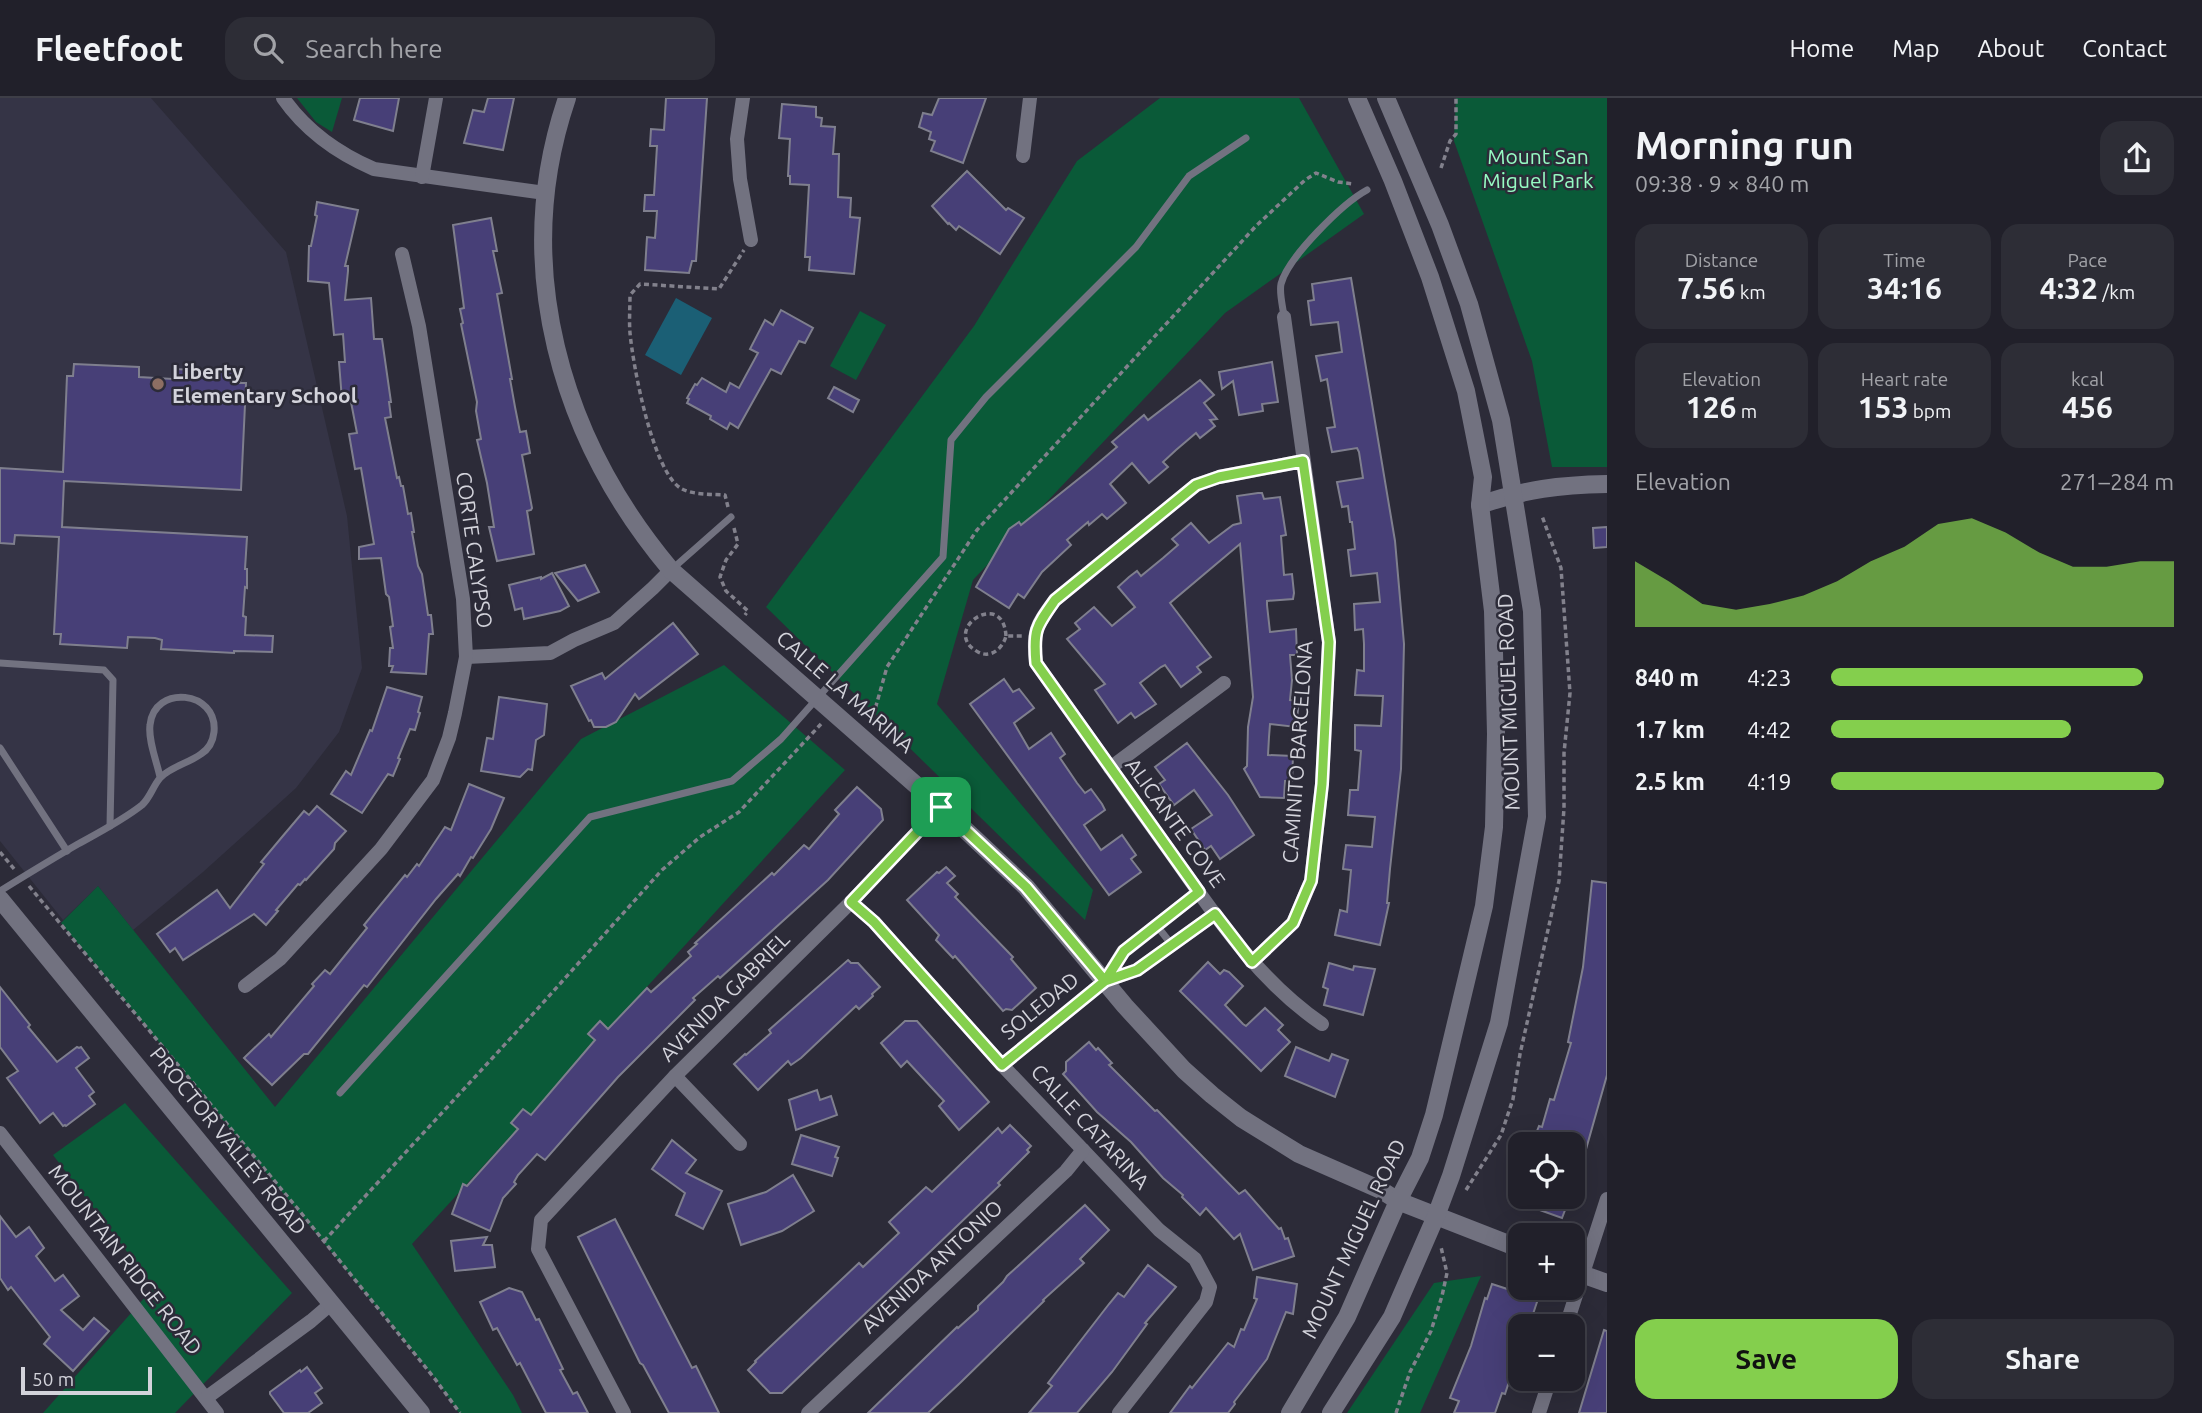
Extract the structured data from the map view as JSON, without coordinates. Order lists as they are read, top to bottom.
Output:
{
  "streets": {
    "street": [
      "CORTE CALYPSO",
      "CALLE LA MARINA",
      "MOUNT MIGUEL ROAD",
      "CAMINITO BARCELONA",
      "ALICANTE COVE",
      "AVENIDA GABRIEL",
      "SOLEDAD",
      "CALLE CATARINA",
      "PROCTOR VALLEY ROAD",
      "MOUNTAIN RIDGE ROAD",
      "AVENIDA ANTONIO"
    ]
  },
  "crossings": [
    ["CALLE LA MARINA", "MOUNT MIGUEL ROAD"],
    ["CALLE LA MARINA", "AVENIDA GABRIEL"],
    ["CALLE LA MARINA", "SOLEDAD"],
    ["CAMINITO BARCELONA", "ALICANTE COVE"],
    ["ALICANTE COVE", "SOLEDAD"],
    ["AVENIDA GABRIEL", "CALLE CATARINA"],
    ["SOLEDAD", "CALLE CATARINA"],
    ["CALLE CATARINA", "AVENIDA ANTONIO"]
  ],
  "parks": ["Mount San Miguel Park"],
  "places": ["Liberty Elementary School"],
  "scale_bar": "50 m",
  "page": {
    "header": "Fleetfoot",
    "search": "Search here",
    "nav": [
      "Home",
      "Map",
      "About",
      "Contact"
    ],
    "heading": ["Morning run", "09:38 · 9 × 840 m"],
    "stats": [
      ["Distance", "7.56 km"],
      ["Time", "34:16"],
      ["Pace", "4:32 /km"],
      ["Elevation", "126 m"],
      ["Heart rate", "153 bpm"],
      ["kcal", "456"]
    ],
    "chart": ["Elevation", "271–284 m"],
    "list": [
      {
        "name": "840 m",
        "note": "4:23"
      },
      {
        "name": "1.7 km",
        "note": "4:42"
      },
      {
        "name": "2.5 km",
        "note": "4:19"
      }
    ],
    "map_buttons": ["+", "−"],
    "buttons": ["Save", "Share"],
    "scale": "50 m"
  }
}
